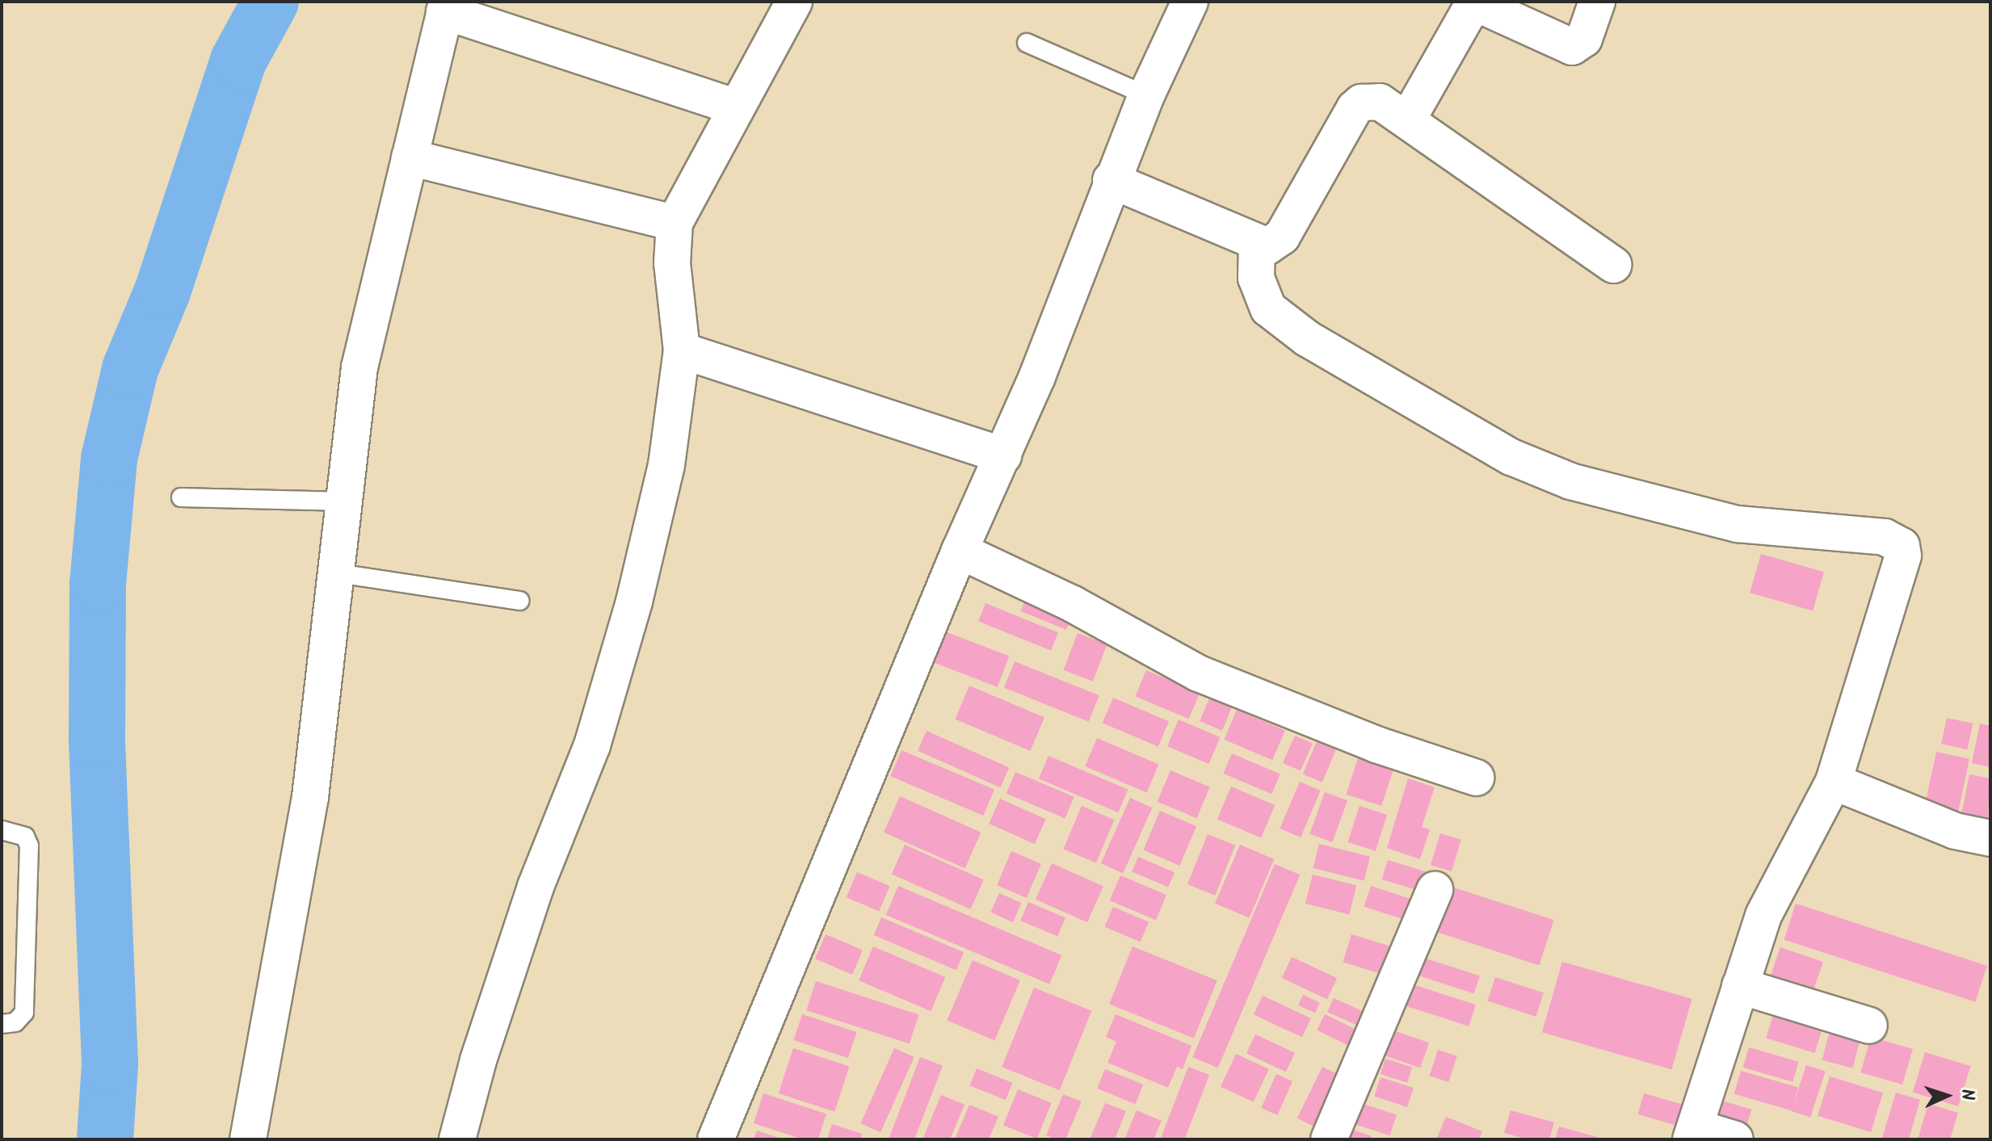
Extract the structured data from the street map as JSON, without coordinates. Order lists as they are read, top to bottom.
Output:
{
  "north": "right"
}
